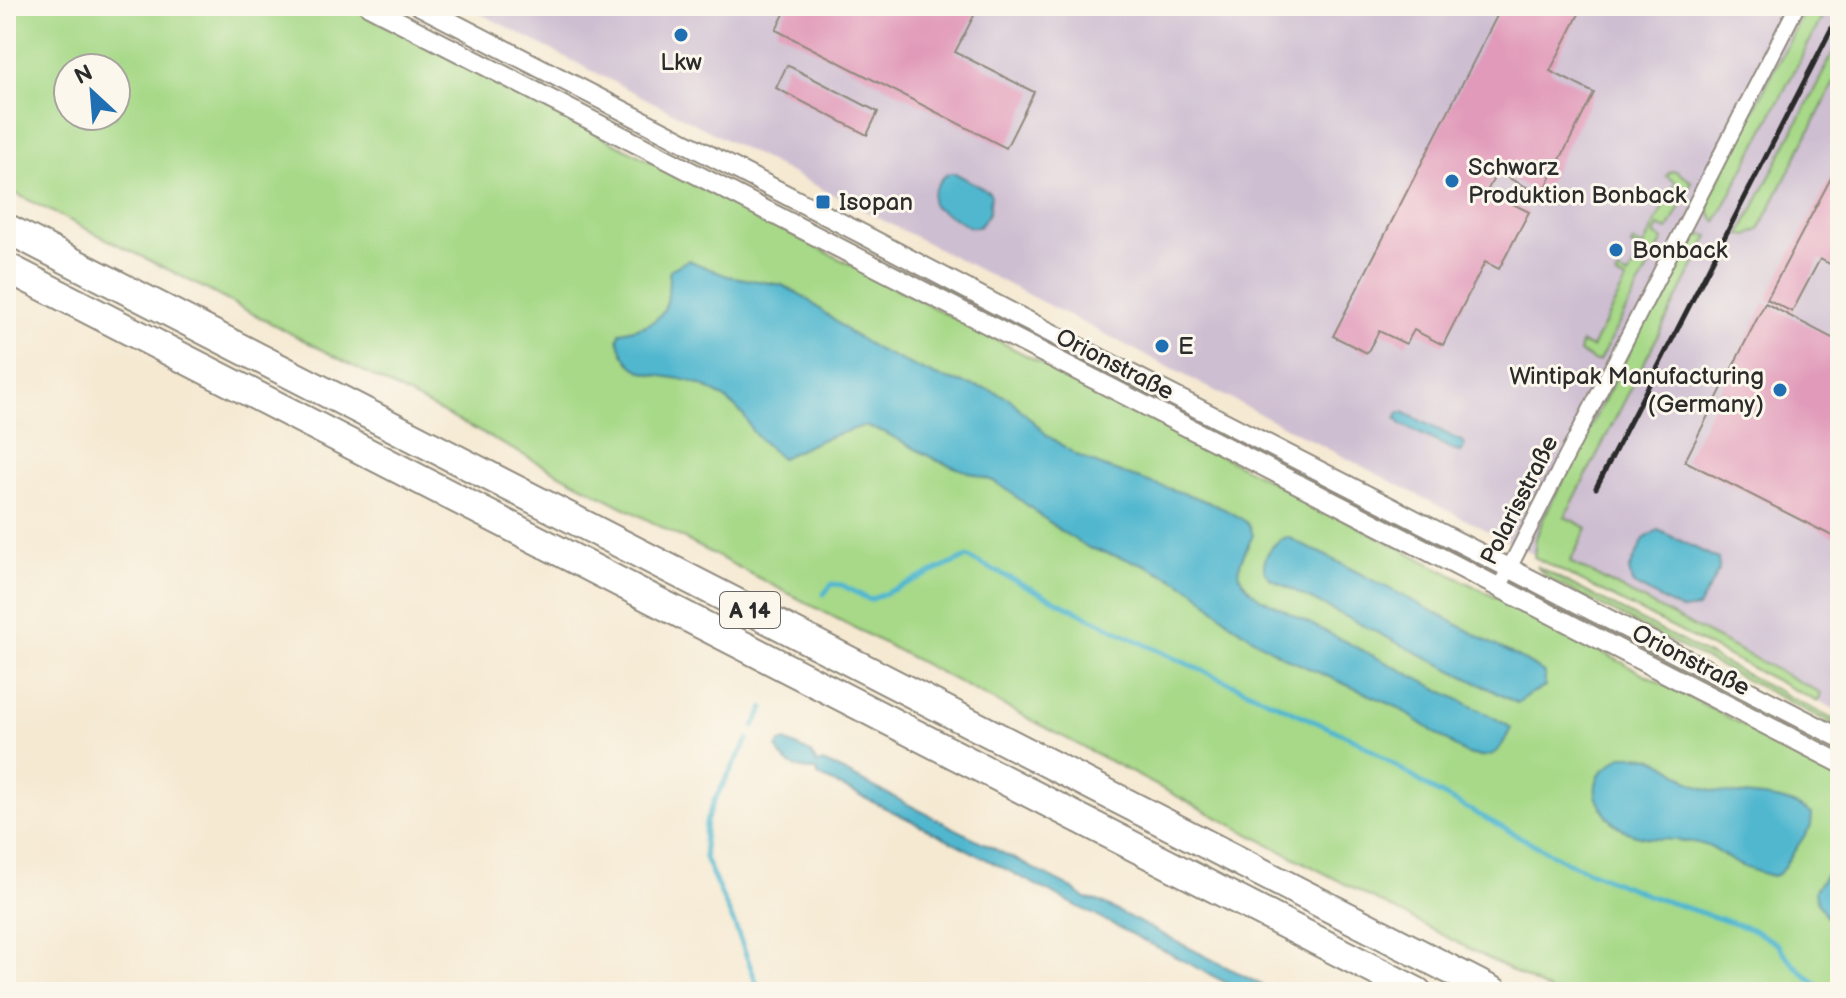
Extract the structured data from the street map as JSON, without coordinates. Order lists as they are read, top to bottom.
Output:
{
  "streets": {
    "highway": ["A 14"],
    "street": ["Orionstraße", "Polarisstraße"]
  },
  "crossings": [
    ["Orionstraße", "Polarisstraße"]
  ],
  "places": {
    "other": [
      "Lkw",
      "Schwarz Produktion Bonback",
      "Bonback",
      "E",
      "Wintipak Manufacturing (Germany)"
    ],
    "transit": ["Isopan"]
  },
  "north": "top left"
}
